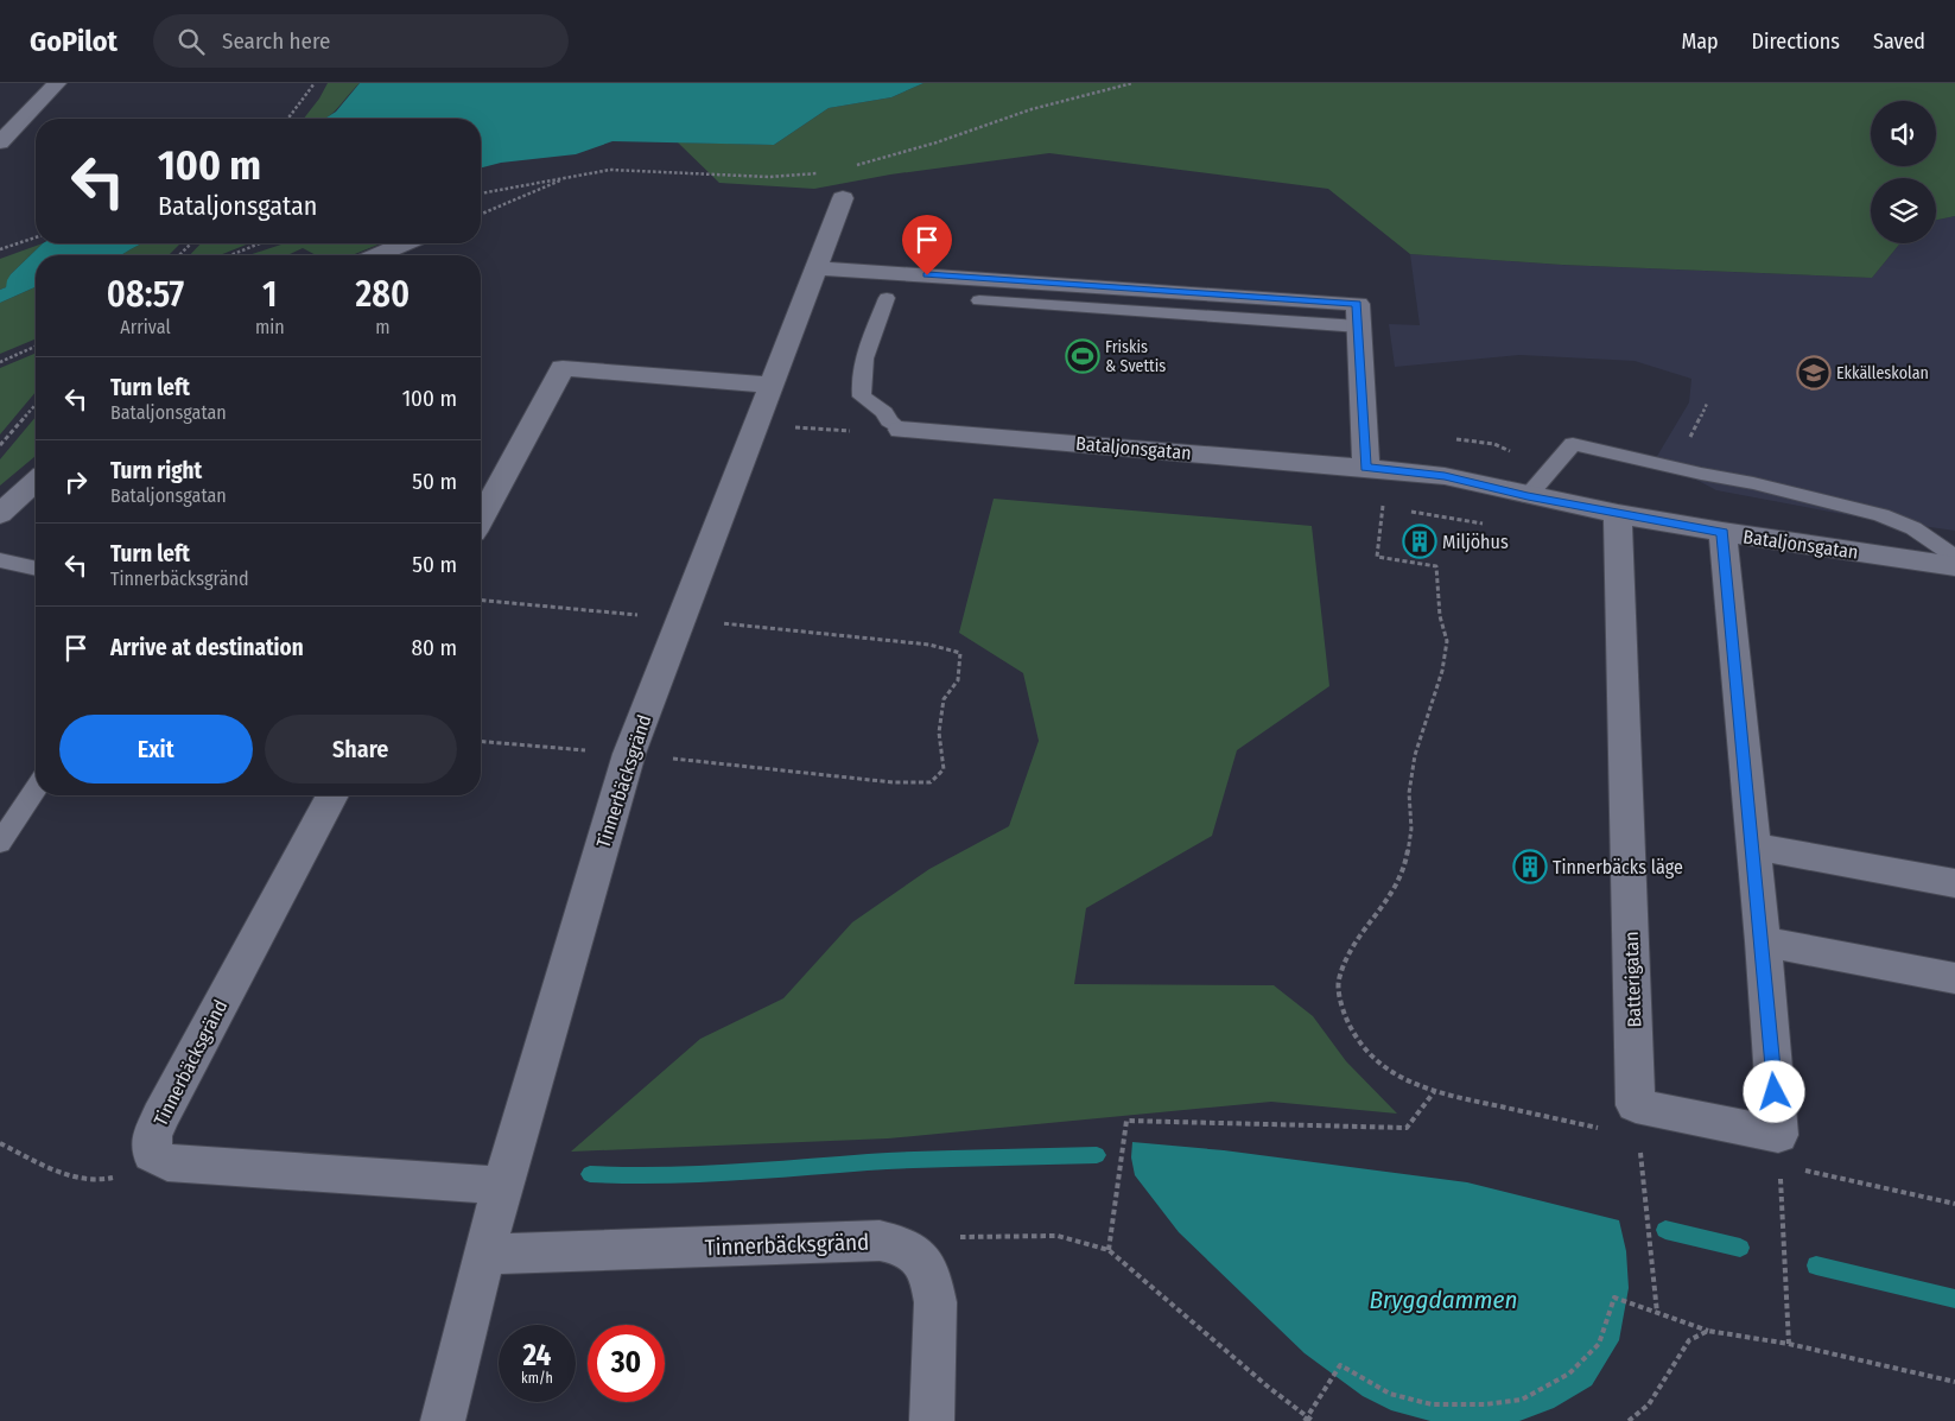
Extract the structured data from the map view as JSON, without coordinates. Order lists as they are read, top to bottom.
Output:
{
  "streets": {
    "street": ["Bataljonsgatan", "Tinnerbäcksgränd", "Batterigatan"]
  },
  "crossings": [
    ["Bataljonsgatan", "Batterigatan"]
  ],
  "water": ["Bryggdammen"],
  "places": {
    "sports": ["Friskis & Svettis"],
    "school or university": ["Ekkälleskolan"],
    "building": ["Miljöhus", "Tinnerbäcks läge"]
  },
  "page": {
    "header": "GoPilot",
    "search": "Search here",
    "nav": ["Map", "Directions", "Saved"],
    "turn": ["100 m", "Bataljonsgatan"],
    "eta": [
      "08:57",
      "Arrival",
      "1",
      "min",
      "280",
      "m"
    ],
    "list": [
      {
        "name": "Turn left",
        "note": "Bataljonsgatan",
        "value": "100 m"
      },
      {
        "name": "Turn right",
        "note": "Bataljonsgatan",
        "value": "50 m"
      },
      {
        "name": "Turn left",
        "note": "Tinnerbäcksgränd",
        "value": "50 m"
      },
      {
        "name": "Arrive at destination",
        "value": "80 m"
      }
    ],
    "buttons": ["Exit", "Share"],
    "speed": "24 km/h",
    "limit": "30"
  }
}
